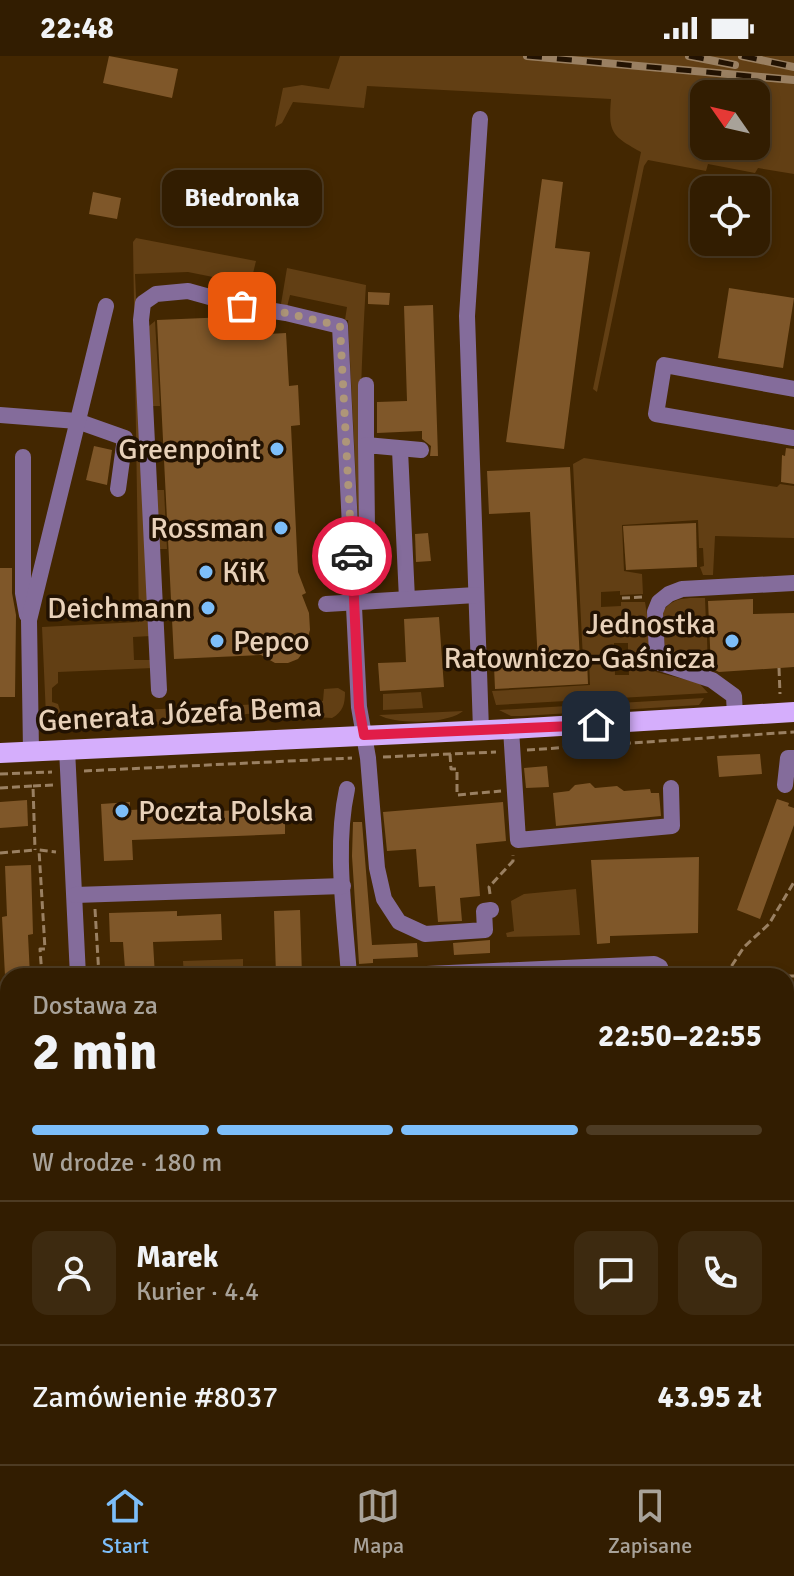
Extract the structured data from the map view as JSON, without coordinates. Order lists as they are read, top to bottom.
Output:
{
  "streets": {
    "main road": ["Generała Józefa Bema"]
  },
  "places": [
    "Biedronka",
    "Greenpoint",
    "Rossman",
    "KiK",
    "Deichmann",
    "Pepco",
    "Jednostka Ratowniczo-Gaśnicza",
    "Poczta Polska"
  ],
  "north": "top left",
  "page": {
    "status": "22:48",
    "bubble": "Biedronka",
    "heading": ["2 min", "Dostawa za", "22:50–22:55"],
    "panel": [
      "Marek",
      "Kurier · 4.4",
      "Zamówienie #8037",
      "43.95 zł"
    ],
    "bar": "W drodze · 180 m",
    "tabs": ["Start", "Mapa", "Zapisane"]
  }
}
